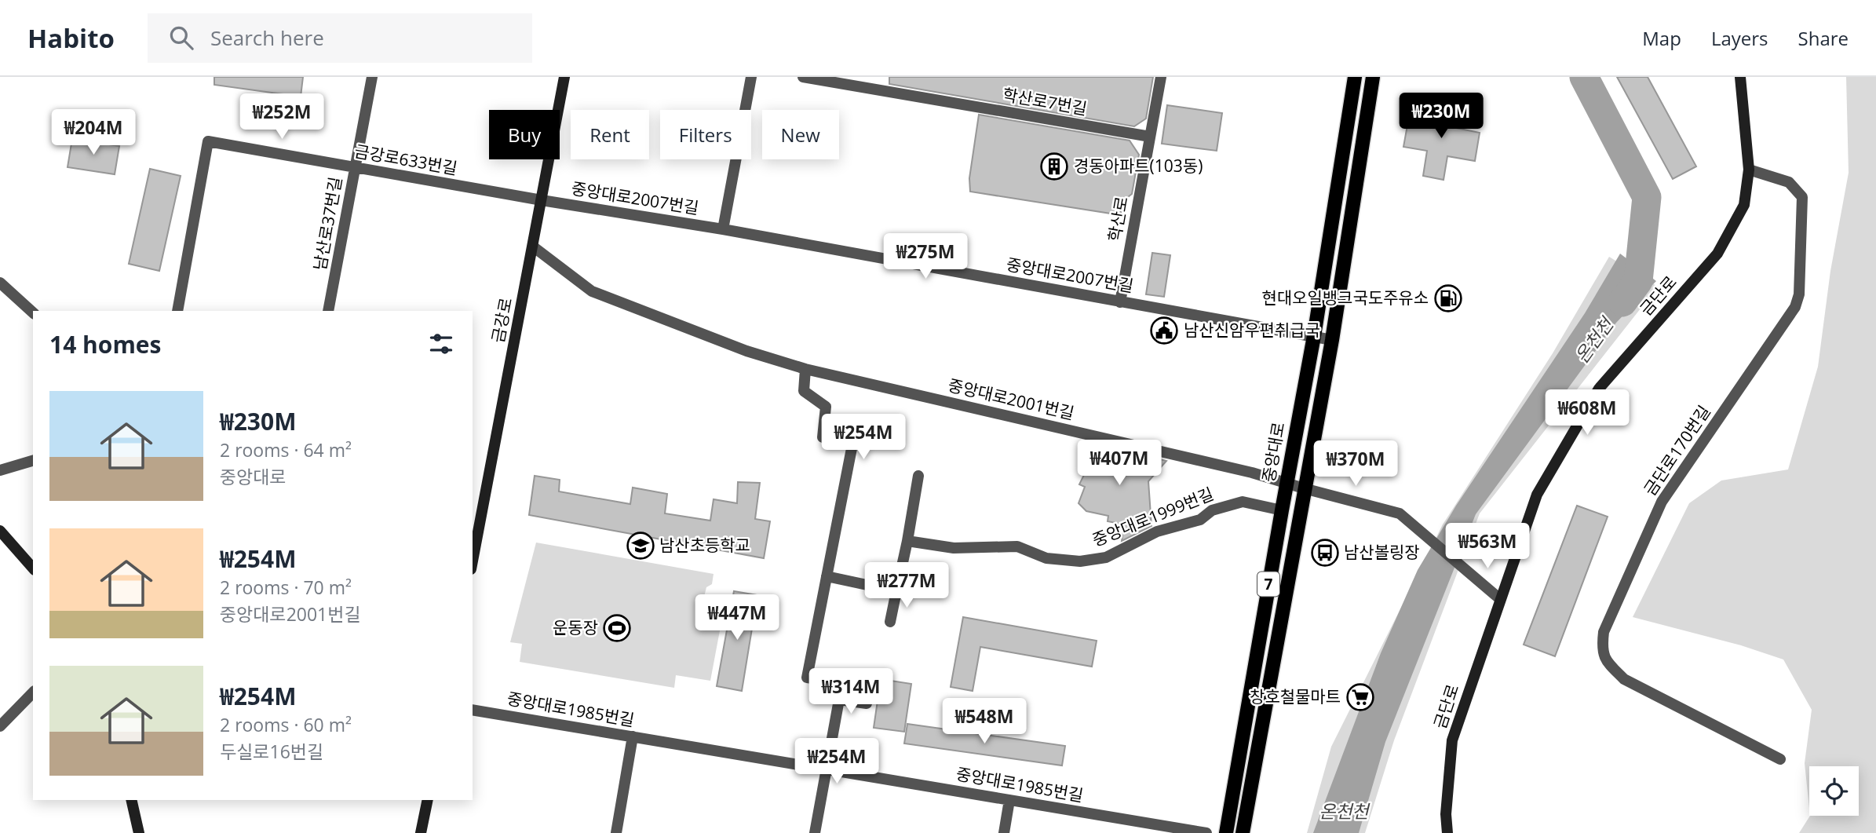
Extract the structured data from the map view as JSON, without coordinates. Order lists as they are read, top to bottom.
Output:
{
  "streets": {
    "main road": ["중앙대로", "7"],
    "street": [
      "학산로7번길",
      "금강로633번길",
      "중앙대로2007번길",
      "학산로",
      "남산로37번길",
      "금단로",
      "금강로",
      "중앙대로2001번길",
      "금단로170번길",
      "중앙대로1999번길",
      "중앙대로1985번길"
    ]
  },
  "crossings": [
    ["학산로7번길", "학산로"],
    ["금강로633번길", "중앙대로2007번길"],
    ["금강로633번길", "남산로37번길"],
    ["금강로633번길", "금강로"],
    ["중앙대로2007번길", "학산로"],
    ["중앙대로2007번길", "금강로"],
    ["중앙대로2007번길", "중앙대로"],
    ["중앙대로2007번길", "7"],
    ["금단로", "금단로170번길"],
    ["금강로", "중앙대로2001번길"],
    ["중앙대로2001번길", "중앙대로"],
    ["중앙대로2001번길", "7"],
    ["중앙대로", "중앙대로1999번길"]
  ],
  "water": ["온천천"],
  "places": {
    "building": ["경동아파트(103동)"],
    "fuel station": ["현대오일뱅크국도주유소"],
    "public building": ["남산신암우편취급국"],
    "school or university": ["남산초등학교"],
    "bus stop": ["남산볼링장"],
    "sports": ["운동장"],
    "supermarket": ["창호철물마트"]
  },
  "page": {
    "header": "Habito",
    "search": "Search here",
    "nav": ["Map", "Layers", "Share"],
    "price": [
      "₩230M",
      "₩252M",
      "₩204M",
      "₩275M",
      "₩608M",
      "₩254M",
      "₩407M",
      "₩370M",
      "₩563M",
      "₩277M",
      "₩447M",
      "₩314M",
      "₩548M",
      "₩254M"
    ],
    "chip": [
      "Buy",
      "Rent",
      "Filters",
      "New"
    ],
    "heading": "14 homes",
    "list": [
      {
        "name": "₩230M",
        "note": "2 rooms · 64 m² · 중앙대로"
      },
      {
        "name": "₩254M",
        "note": "2 rooms · 70 m² · 중앙대로2001번길"
      },
      {
        "name": "₩254M",
        "note": "2 rooms · 60 m² · 두실로16번길"
      }
    ]
  }
}
